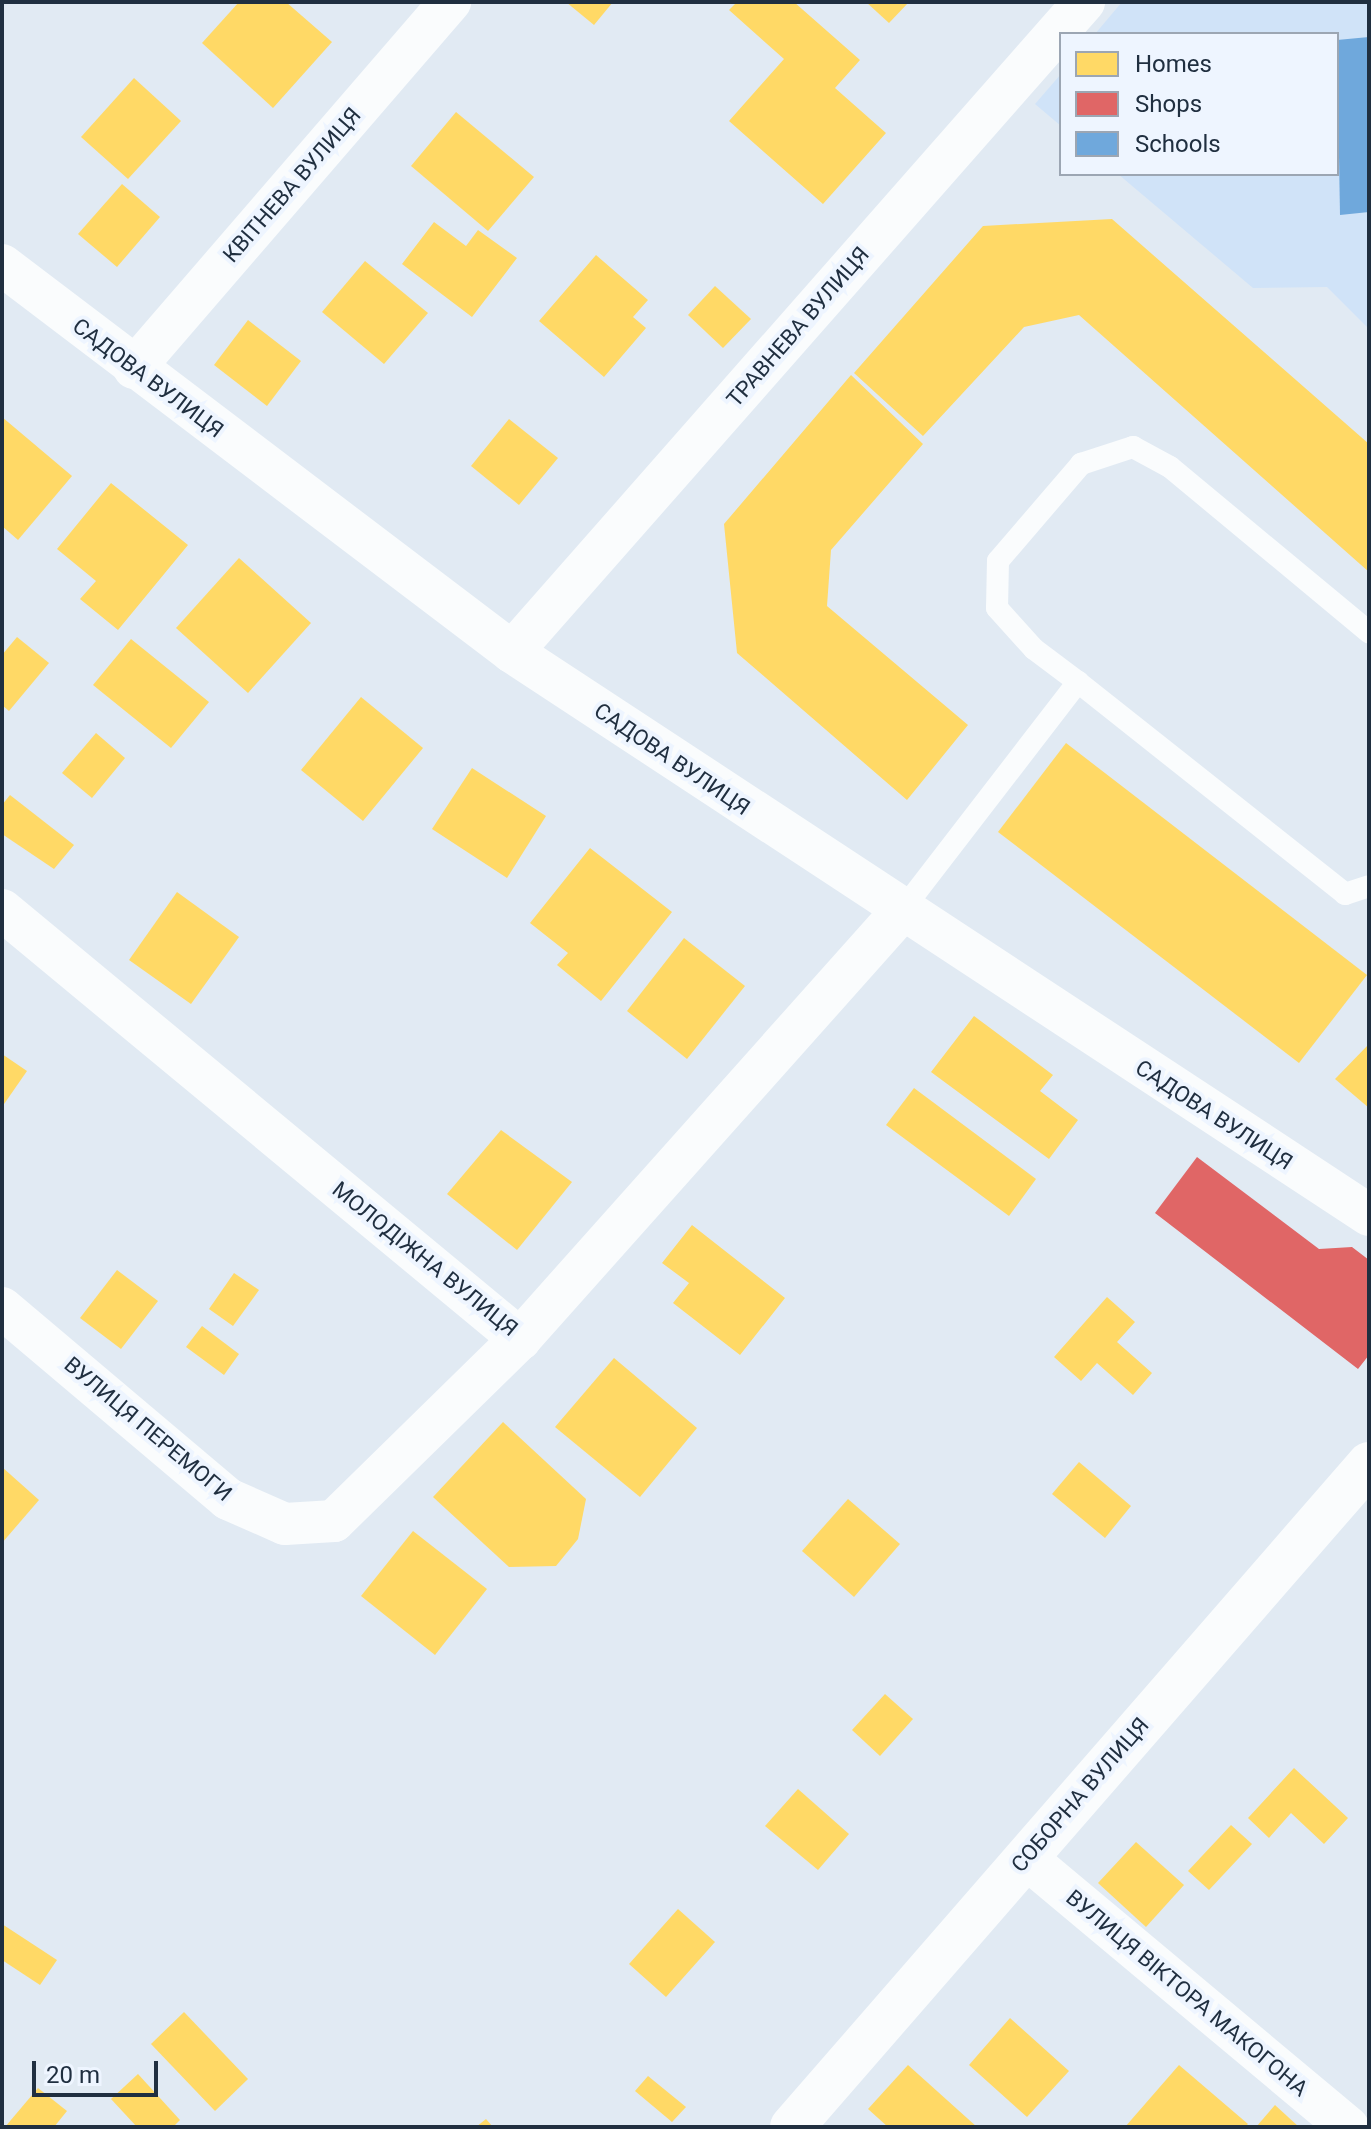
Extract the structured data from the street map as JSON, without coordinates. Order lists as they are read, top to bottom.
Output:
{
  "streets": {
    "main road": ["СОБОРНА ВУЛИЦЯ"],
    "street": [
      "КВІТНЕВА ВУЛИЦЯ",
      "ТРАВНЕВА ВУЛИЦЯ",
      "САДОВА ВУЛИЦЯ",
      "МОЛОДІЖНА ВУЛИЦЯ",
      "ВУЛИЦЯ ПЕРЕМОГИ",
      "ВУЛИЦЯ ВІКТОРА МАКОГОНА"
    ]
  },
  "crossings": [
    ["КВІТНЕВА ВУЛИЦЯ", "САДОВА ВУЛИЦЯ"],
    ["ТРАВНЕВА ВУЛИЦЯ", "САДОВА ВУЛИЦЯ"],
    ["САДОВА ВУЛИЦЯ", "МОЛОДІЖНА ВУЛИЦЯ"],
    ["МОЛОДІЖНА ВУЛИЦЯ", "ВУЛИЦЯ ПЕРЕМОГИ"],
    ["СОБОРНА ВУЛИЦЯ", "ВУЛИЦЯ ВІКТОРА МАКОГОНА"]
  ],
  "legend": ["Homes", "Shops", "Schools"],
  "scale_bar": "20 m"
}
